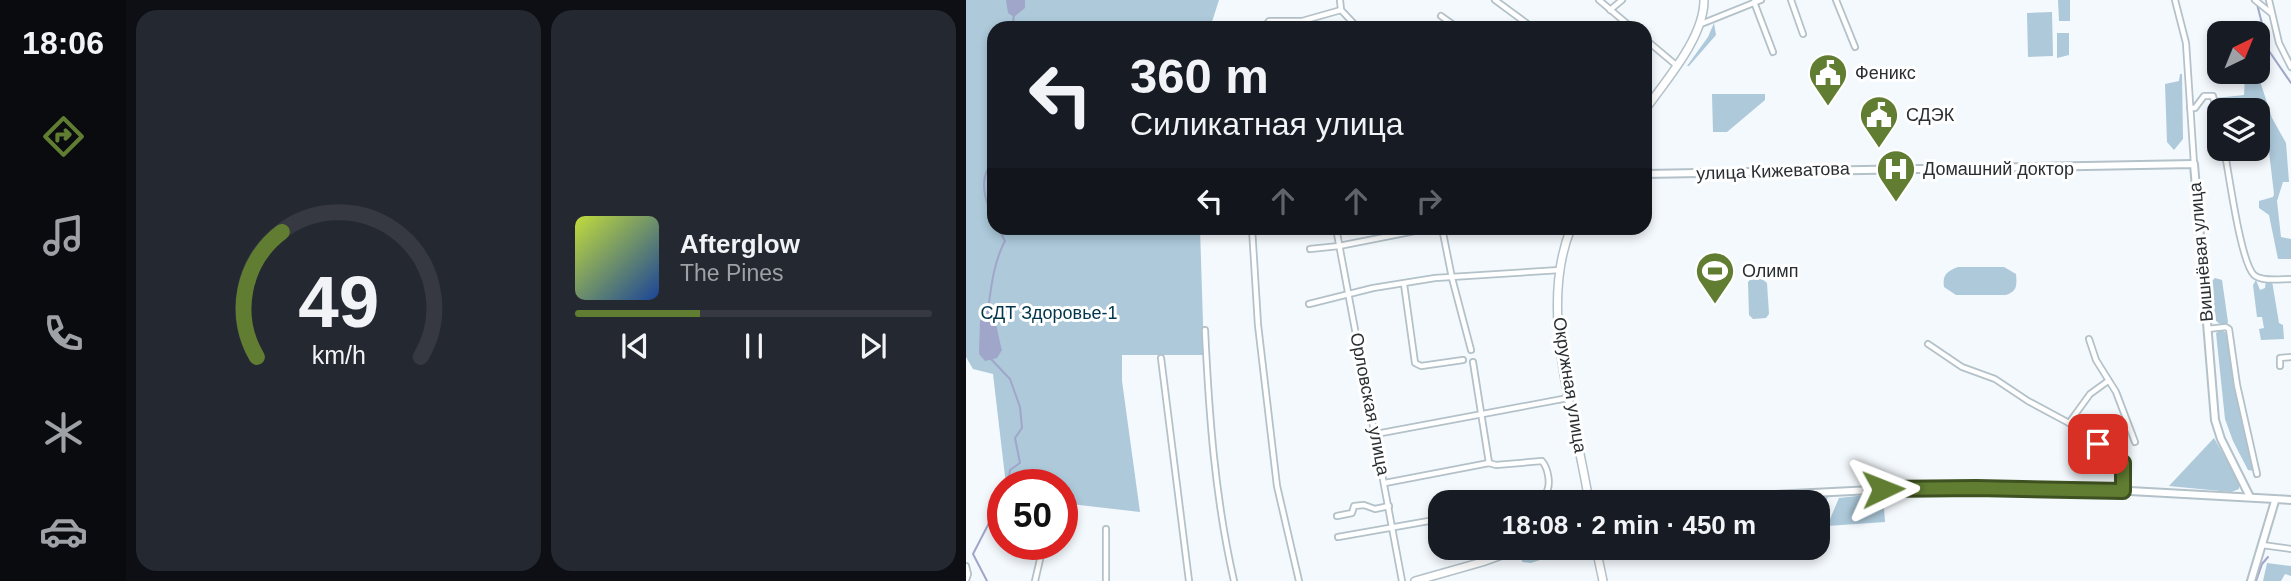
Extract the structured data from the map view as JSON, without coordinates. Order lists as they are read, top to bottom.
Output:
{
  "streets": {
    "main road": ["улица Кижеватова", "Вишнёвая улица", "Окружная улица"],
    "street": ["Орловская улица"]
  },
  "crossings": [
    ["улица Кижеватова", "Вишнёвая улица"]
  ],
  "parks": ["СДТ Здоровье-1"],
  "places": {
    "public building": ["Феникс", "СДЭК"],
    "hospital": ["Домашний доктор"],
    "sports": ["Олимп"]
  },
  "north": "top right",
  "page": {
    "tabs": "18:06",
    "turn": ["360 m", "Силикатная улица"],
    "song": ["Afterglow", "The Pines"],
    "limit": "50",
    "trip": "18:08 · 2 min · 450 m",
    "gauge": ["49", "km/h"]
  }
}
